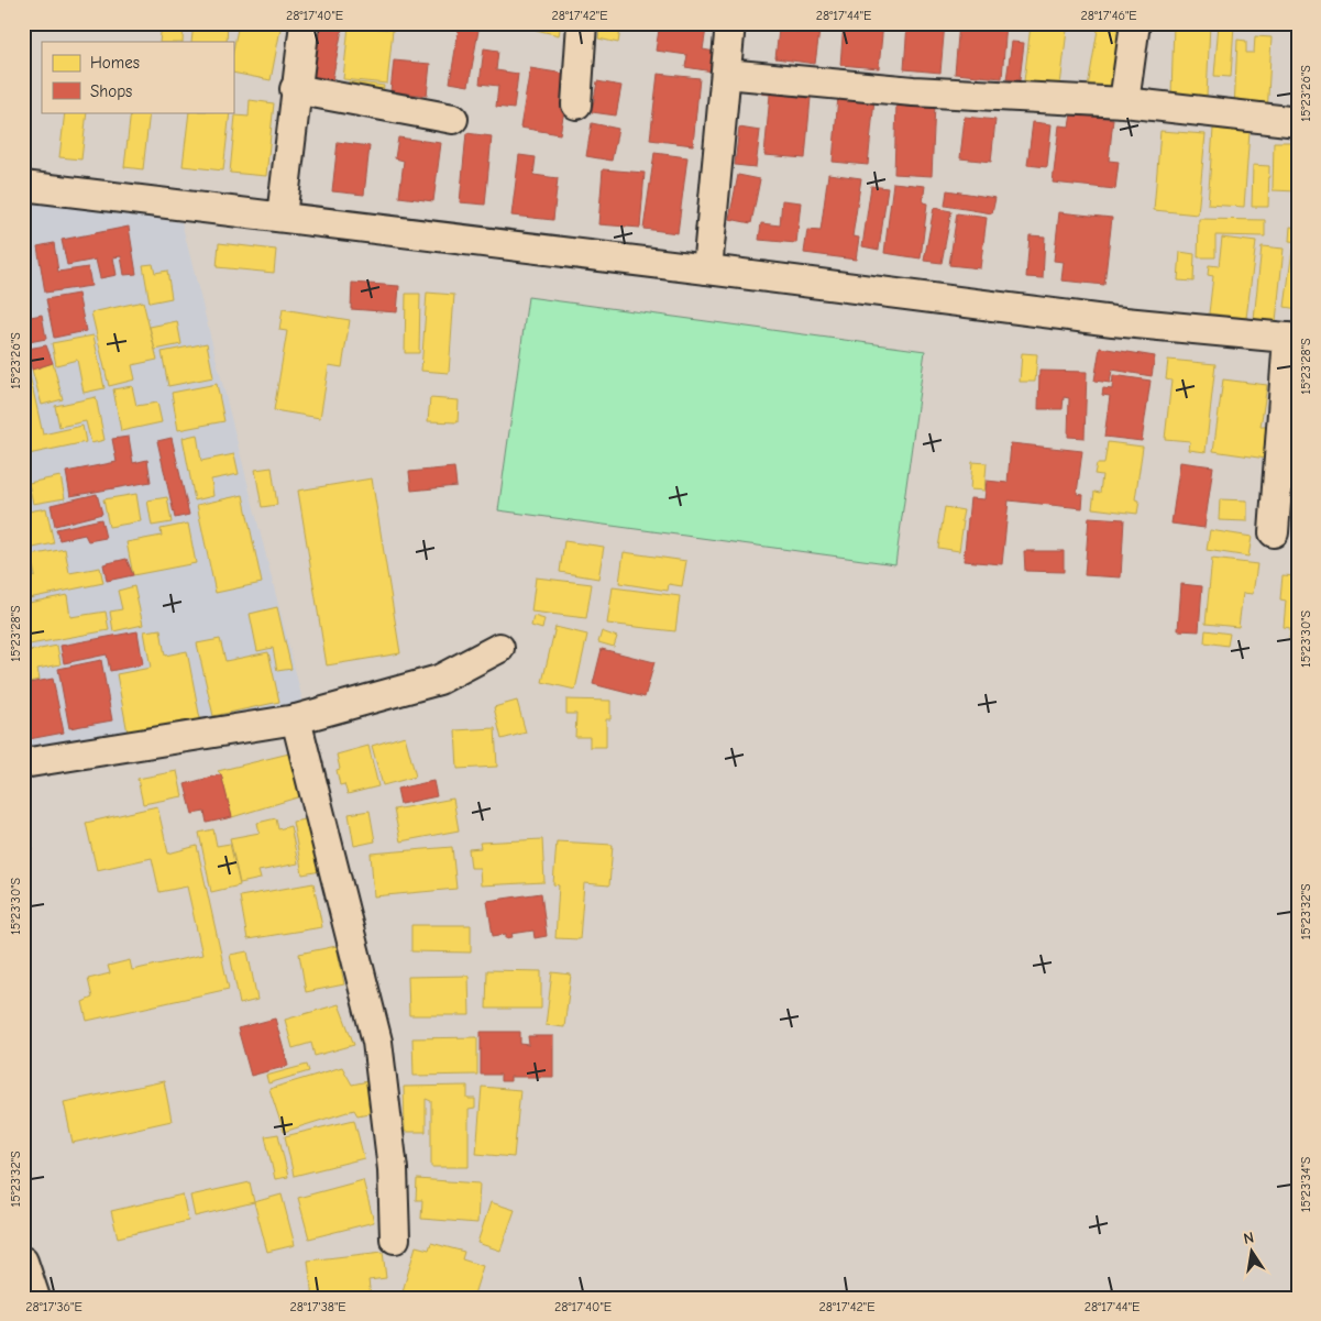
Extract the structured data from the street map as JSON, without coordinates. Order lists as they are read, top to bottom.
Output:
{
  "legend": ["Homes", "Shops"],
  "north": "top",
  "coordinates": [
    "28°17'40\"E",
    "28°17'42\"E",
    "28°17'44\"E",
    "28°17'46\"E",
    "15°23'26\"S",
    "15°23'28\"S",
    "15°23'30\"S",
    "15°23'32\"S",
    "15°23'34\"S",
    "28°17'36\"E",
    "28°17'38\"E"
  ]
}
